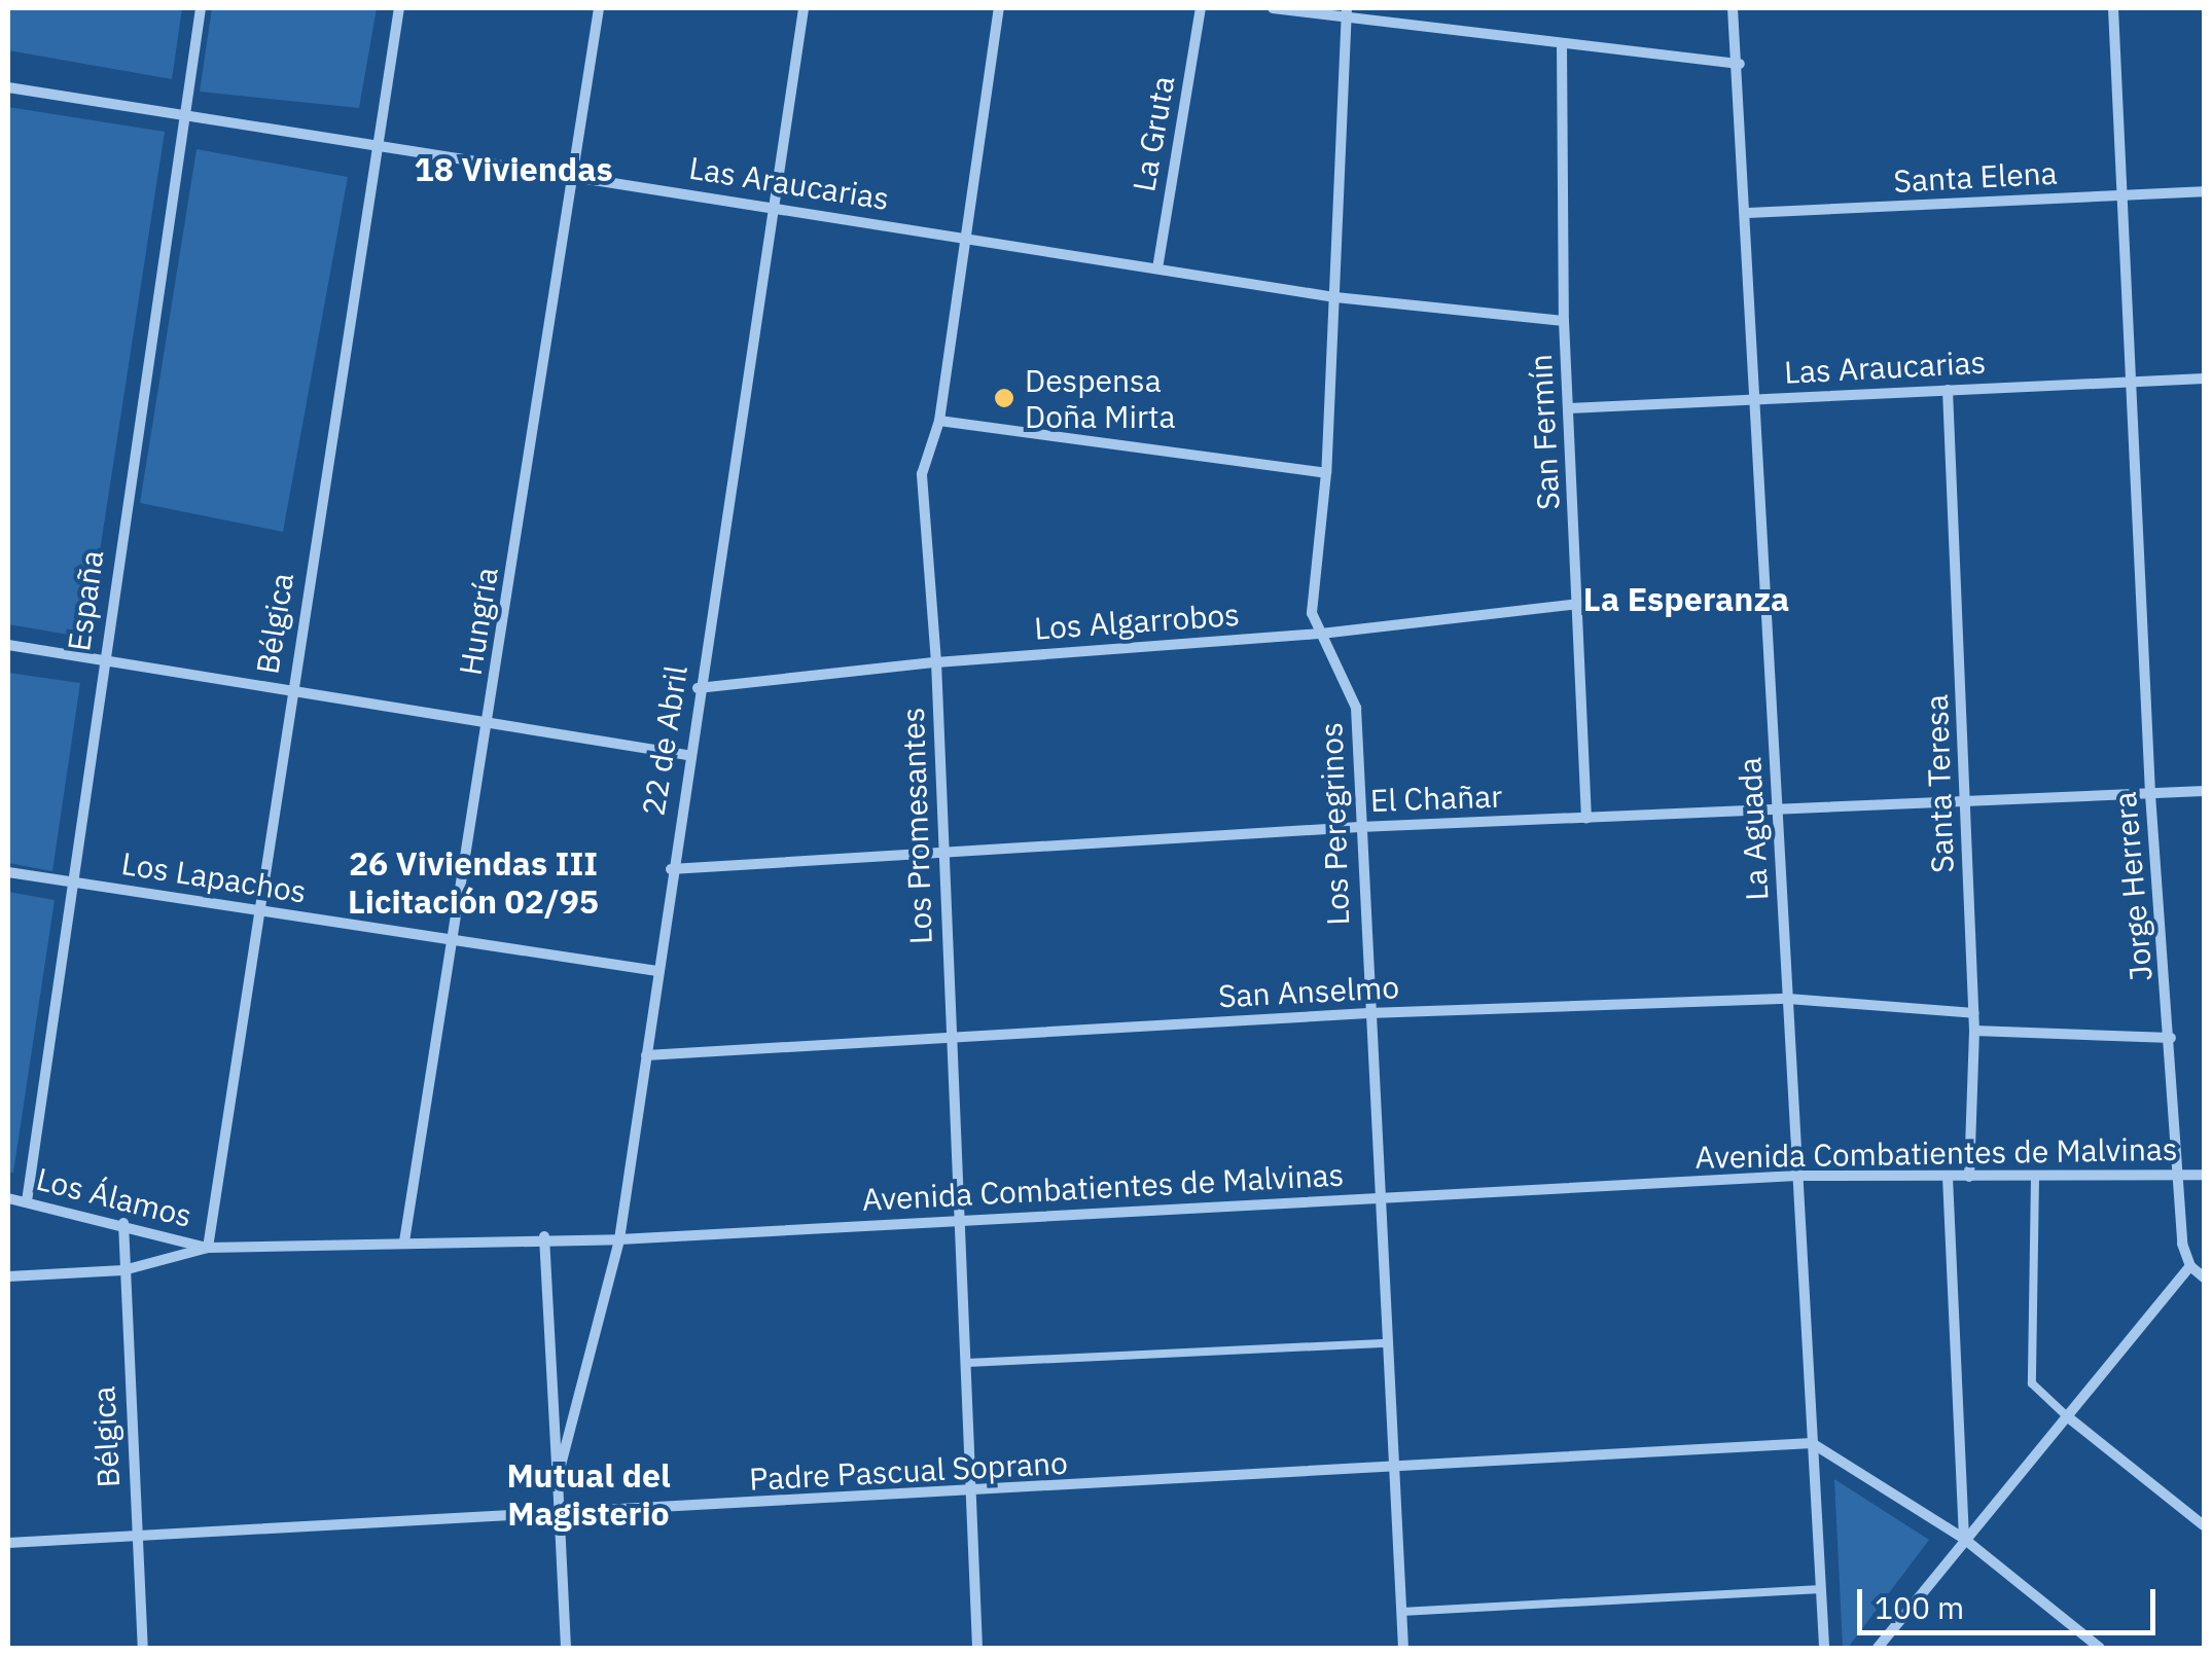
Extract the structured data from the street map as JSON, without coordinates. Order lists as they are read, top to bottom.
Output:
{
  "streets": {
    "street": [
      "La Gruta",
      "Santa Elena",
      "Las Araucarias",
      "San Fermín",
      "España",
      "Hungría",
      "Los Algarrobos",
      "Bélgica",
      "22 de Abril",
      "Santa Teresa",
      "El Chañar",
      "Los Peregrinos",
      "Los Promesantes",
      "La Aguada",
      "Los Lapachos",
      "Jorge Herrera",
      "San Anselmo",
      "Avenida Combatientes de Malvinas",
      "Los Álamos",
      "Padre Pascual Soprano"
    ]
  },
  "crossings": [
    ["La Gruta", "Las Araucarias"],
    ["Santa Elena", "La Aguada"],
    ["Santa Elena", "Jorge Herrera"],
    ["Las Araucarias", "San Fermín"],
    ["Las Araucarias", "España"],
    ["Las Araucarias", "Hungría"],
    ["Las Araucarias", "Bélgica"],
    ["Las Araucarias", "22 de Abril"],
    ["Las Araucarias", "Santa Teresa"],
    ["Las Araucarias", "Los Peregrinos"],
    ["Las Araucarias", "Los Promesantes"],
    ["Las Araucarias", "La Aguada"],
    ["Las Araucarias", "Jorge Herrera"],
    ["San Fermín", "Los Algarrobos"],
    ["San Fermín", "El Chañar"],
    ["España", "Los Lapachos"],
    ["España", "Los Álamos"],
    ["Hungría", "Los Lapachos"],
    ["Hungría", "Avenida Combatientes de Malvinas"],
    ["Los Algarrobos", "22 de Abril"],
    ["Los Algarrobos", "Los Peregrinos"],
    ["Los Algarrobos", "Los Promesantes"],
    ["Bélgica", "Los Lapachos"],
    ["Bélgica", "Avenida Combatientes de Malvinas"],
    ["Bélgica", "Los Álamos"],
    ["Bélgica", "Padre Pascual Soprano"],
    ["22 de Abril", "El Chañar"],
    ["22 de Abril", "Los Lapachos"],
    ["22 de Abril", "San Anselmo"],
    ["22 de Abril", "Avenida Combatientes de Malvinas"],
    ["22 de Abril", "Padre Pascual Soprano"],
    ["Santa Teresa", "El Chañar"],
    ["Santa Teresa", "San Anselmo"],
    ["Santa Teresa", "Avenida Combatientes de Malvinas"],
    ["El Chañar", "Los Peregrinos"],
    ["El Chañar", "Los Promesantes"],
    ["El Chañar", "La Aguada"],
    ["El Chañar", "Jorge Herrera"],
    ["Los Peregrinos", "San Anselmo"],
    ["Los Peregrinos", "Avenida Combatientes de Malvinas"],
    ["Los Peregrinos", "Padre Pascual Soprano"],
    ["Los Promesantes", "San Anselmo"],
    ["Los Promesantes", "Avenida Combatientes de Malvinas"],
    ["Los Promesantes", "Padre Pascual Soprano"],
    ["La Aguada", "San Anselmo"],
    ["La Aguada", "Avenida Combatientes de Malvinas"],
    ["La Aguada", "Padre Pascual Soprano"],
    ["Jorge Herrera", "Avenida Combatientes de Malvinas"],
    ["Avenida Combatientes de Malvinas", "Los Álamos"]
  ],
  "districts": [
    "18 Viviendas",
    "La Esperanza",
    "26 Viviendas III Licitación 02/95",
    "Mutual del Magisterio"
  ],
  "places": ["Despensa Doña Mirta"],
  "scale_bar": "100 m"
}
